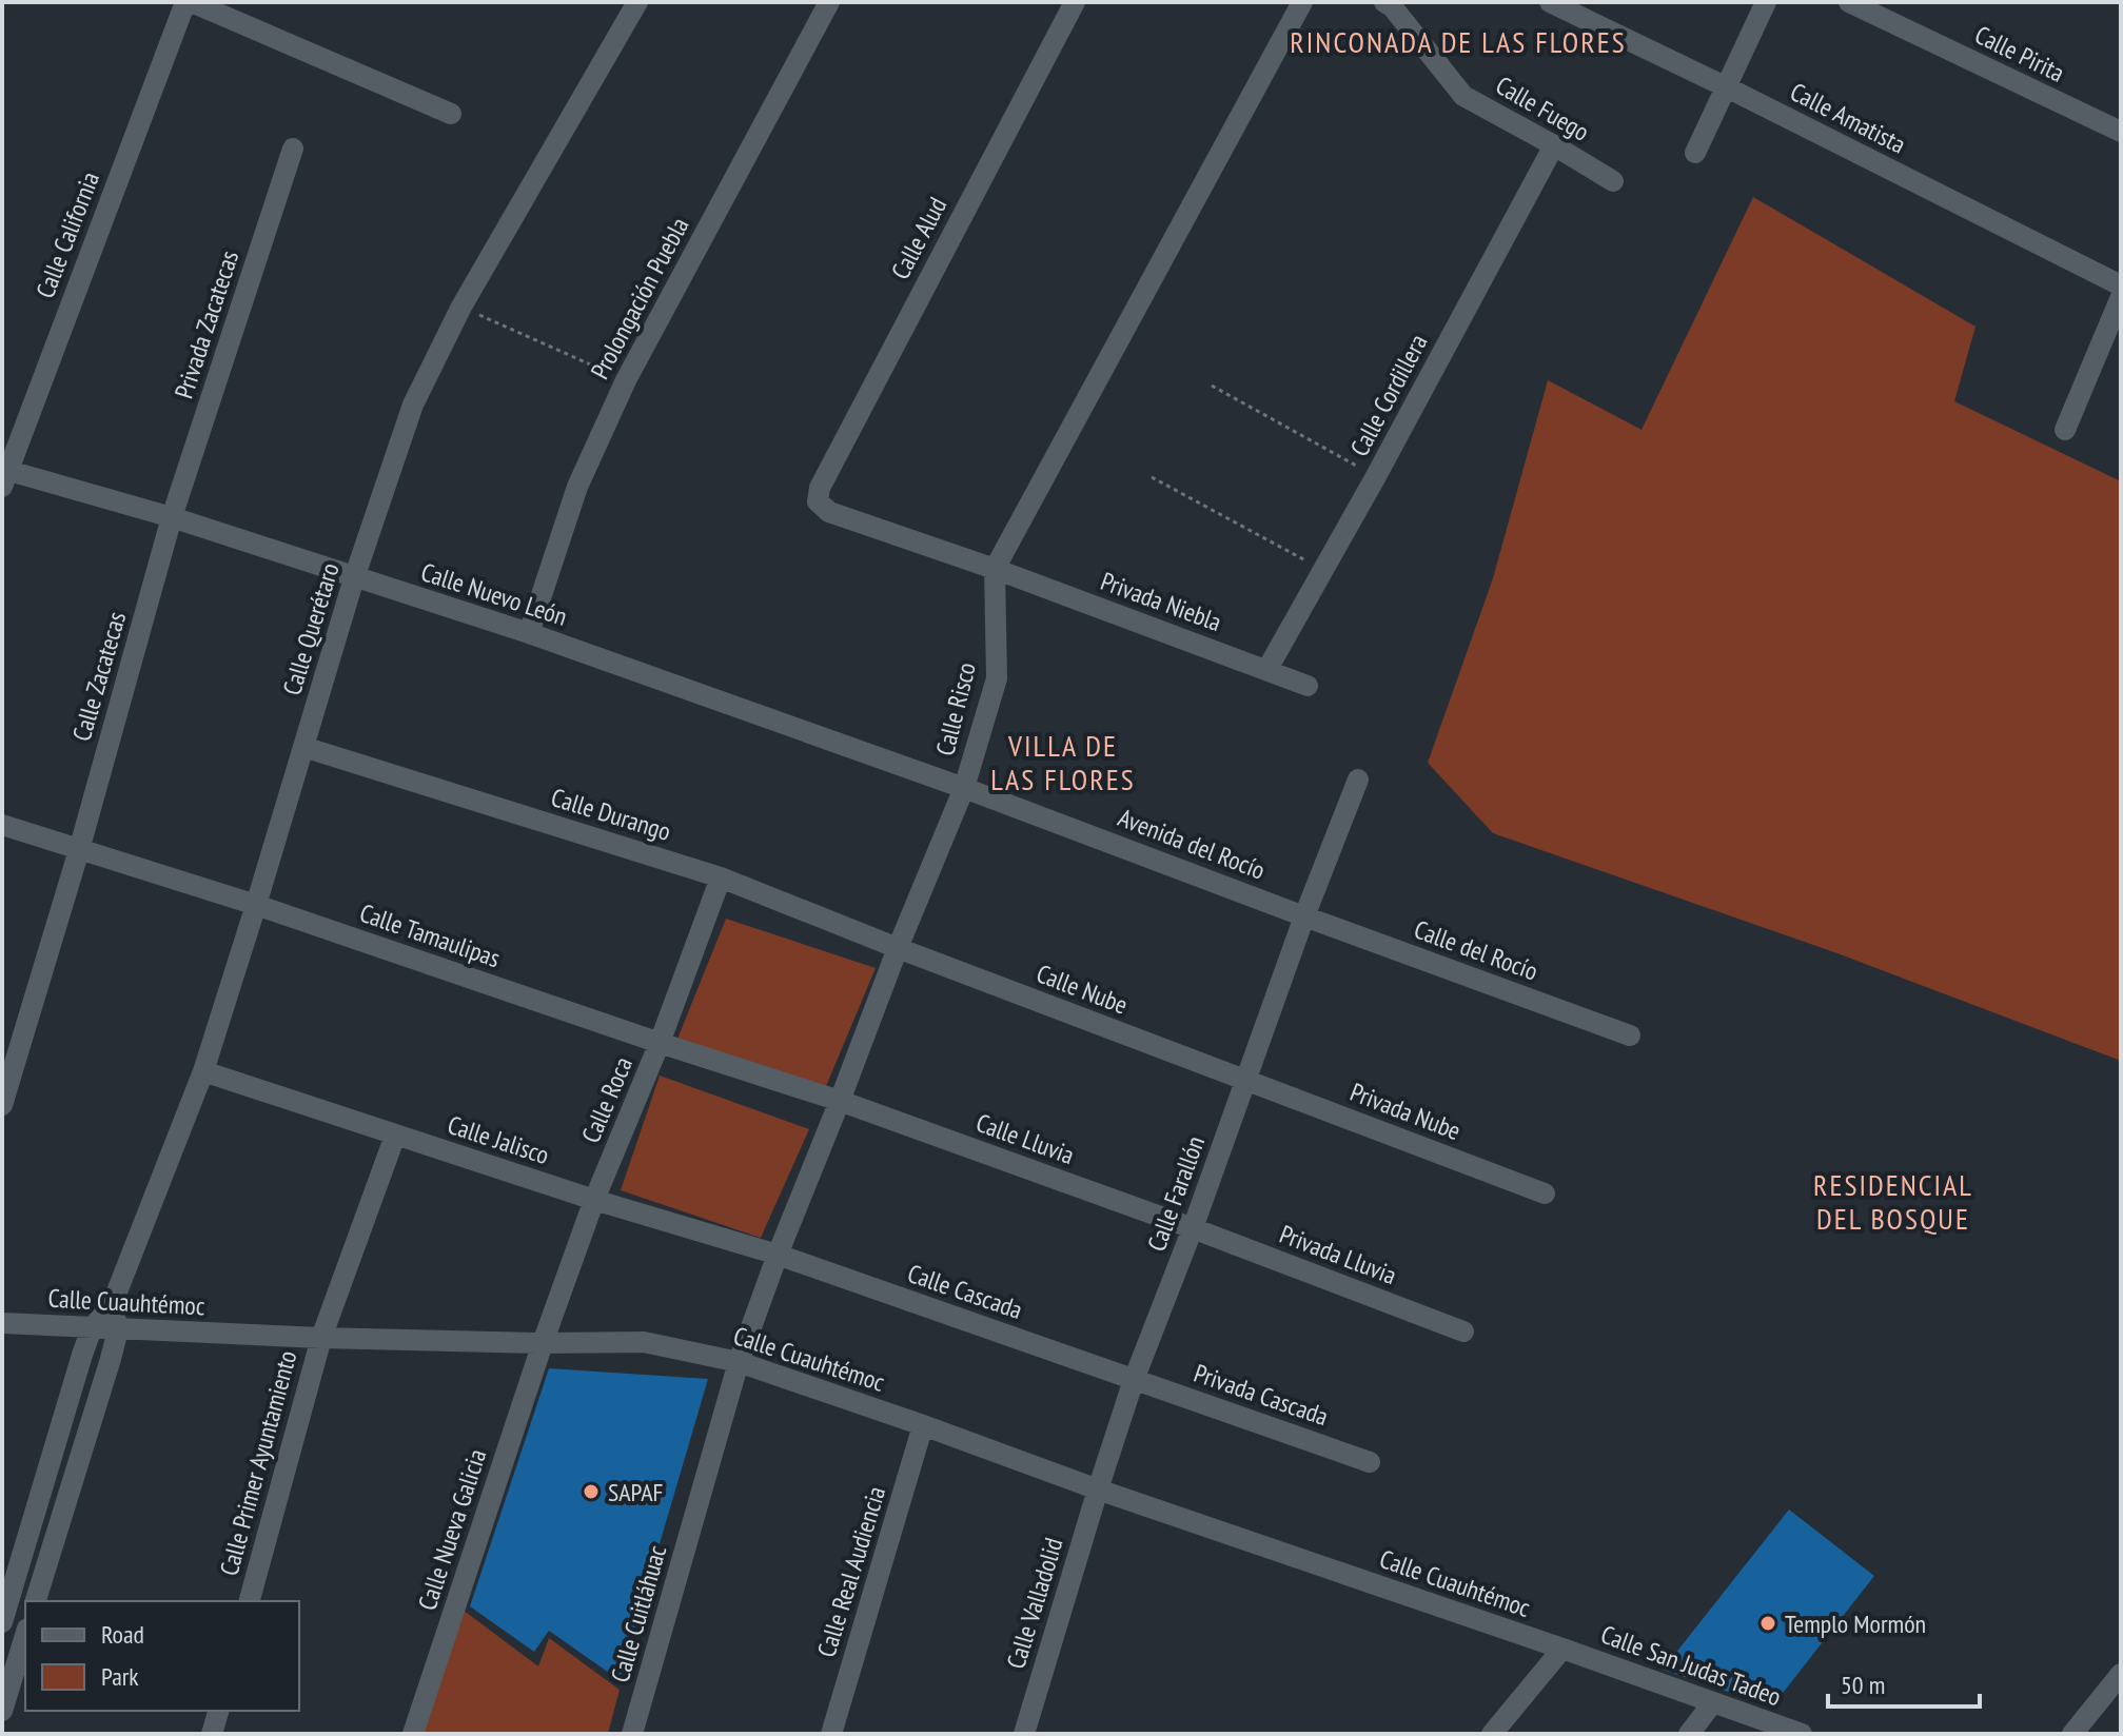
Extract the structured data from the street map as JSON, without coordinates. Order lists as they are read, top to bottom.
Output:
{
  "streets": {
    "street": [
      "Calle Pirita",
      "Calle Fuego",
      "Calle Amatista",
      "Calle California",
      "Calle Alud",
      "Prolongación Puebla",
      "Privada Zacatecas",
      "Calle Cordillera",
      "Calle Nuevo León",
      "Privada Niebla",
      "Calle Querétaro",
      "Calle Zacatecas",
      "Calle Risco",
      "Calle Durango",
      "Avenida del Rocío",
      "Calle Tamaulipas",
      "Calle del Rocío",
      "Calle Nube",
      "Calle Roca",
      "Privada Nube",
      "Calle Lluvia",
      "Calle Jalisco",
      "Calle Farallón",
      "Privada Lluvia",
      "Calle Cascada",
      "Calle Cuauhtémoc",
      "Privada Cascada",
      "Calle Primer Ayuntamiento",
      "Calle Nueva Galicia",
      "Calle Real Audiencia",
      "Calle Valladolid",
      "Calle Cuitláhuac",
      "Calle San Judas Tadeo"
    ]
  },
  "crossings": [
    ["Calle Fuego", "Calle Cordillera"],
    ["Calle California", "Calle Nuevo León"],
    ["Calle Alud", "Privada Niebla"],
    ["Prolongación Puebla", "Calle Nuevo León"],
    ["Privada Zacatecas", "Calle Nuevo León"],
    ["Privada Zacatecas", "Calle Zacatecas"],
    ["Calle Cordillera", "Privada Niebla"],
    ["Calle Nuevo León", "Calle Querétaro"],
    ["Calle Nuevo León", "Calle Zacatecas"],
    ["Calle Nuevo León", "Calle Risco"],
    ["Calle Nuevo León", "Avenida del Rocío"],
    ["Privada Niebla", "Calle Risco"],
    ["Calle Querétaro", "Calle Durango"],
    ["Calle Querétaro", "Calle Tamaulipas"],
    ["Calle Querétaro", "Calle Jalisco"],
    ["Calle Querétaro", "Calle Cuauhtémoc"],
    ["Calle Zacatecas", "Calle Tamaulipas"],
    ["Calle Risco", "Calle Durango"],
    ["Calle Risco", "Avenida del Rocío"],
    ["Calle Risco", "Calle Tamaulipas"],
    ["Calle Risco", "Calle Nube"],
    ["Calle Risco", "Calle Lluvia"],
    ["Calle Risco", "Calle Jalisco"],
    ["Calle Risco", "Calle Cascada"],
    ["Calle Risco", "Calle Cuauhtémoc"],
    ["Calle Risco", "Calle Cuitláhuac"],
    ["Calle Durango", "Calle Nube"],
    ["Calle Durango", "Calle Roca"],
    ["Avenida del Rocío", "Calle del Rocío"],
    ["Avenida del Rocío", "Calle Farallón"],
    ["Calle Tamaulipas", "Calle Roca"],
    ["Calle Tamaulipas", "Calle Lluvia"],
    ["Calle del Rocío", "Calle Farallón"],
    ["Calle Nube", "Privada Nube"],
    ["Calle Nube", "Calle Farallón"],
    ["Calle Roca", "Calle Jalisco"],
    ["Calle Roca", "Calle Cuauhtémoc"],
    ["Calle Roca", "Calle Nueva Galicia"],
    ["Privada Nube", "Calle Farallón"],
    ["Calle Lluvia", "Calle Farallón"],
    ["Calle Lluvia", "Privada Lluvia"],
    ["Calle Jalisco", "Calle Cascada"],
    ["Calle Jalisco", "Calle Primer Ayuntamiento"],
    ["Calle Farallón", "Privada Lluvia"],
    ["Calle Farallón", "Calle Cascada"],
    ["Calle Farallón", "Calle Cuauhtémoc"],
    ["Calle Farallón", "Privada Cascada"],
    ["Calle Farallón", "Calle Valladolid"],
    ["Calle Cascada", "Privada Cascada"],
    ["Calle Cuauhtémoc", "Calle Primer Ayuntamiento"],
    ["Calle Cuauhtémoc", "Calle Nueva Galicia"],
    ["Calle Cuauhtémoc", "Calle Real Audiencia"],
    ["Calle Cuauhtémoc", "Calle Valladolid"],
    ["Calle Cuauhtémoc", "Calle Cuitláhuac"],
    ["Calle Cuauhtémoc", "Calle San Judas Tadeo"]
  ],
  "districts": ["RINCONADA DE LAS FLORES", "VILLA DE LAS FLORES", "RESIDENCIAL DEL BOSQUE"],
  "places": ["SAPAF", "Templo Mormón"],
  "legend": ["Road", "Park"],
  "scale_bar": "50 m"
}
